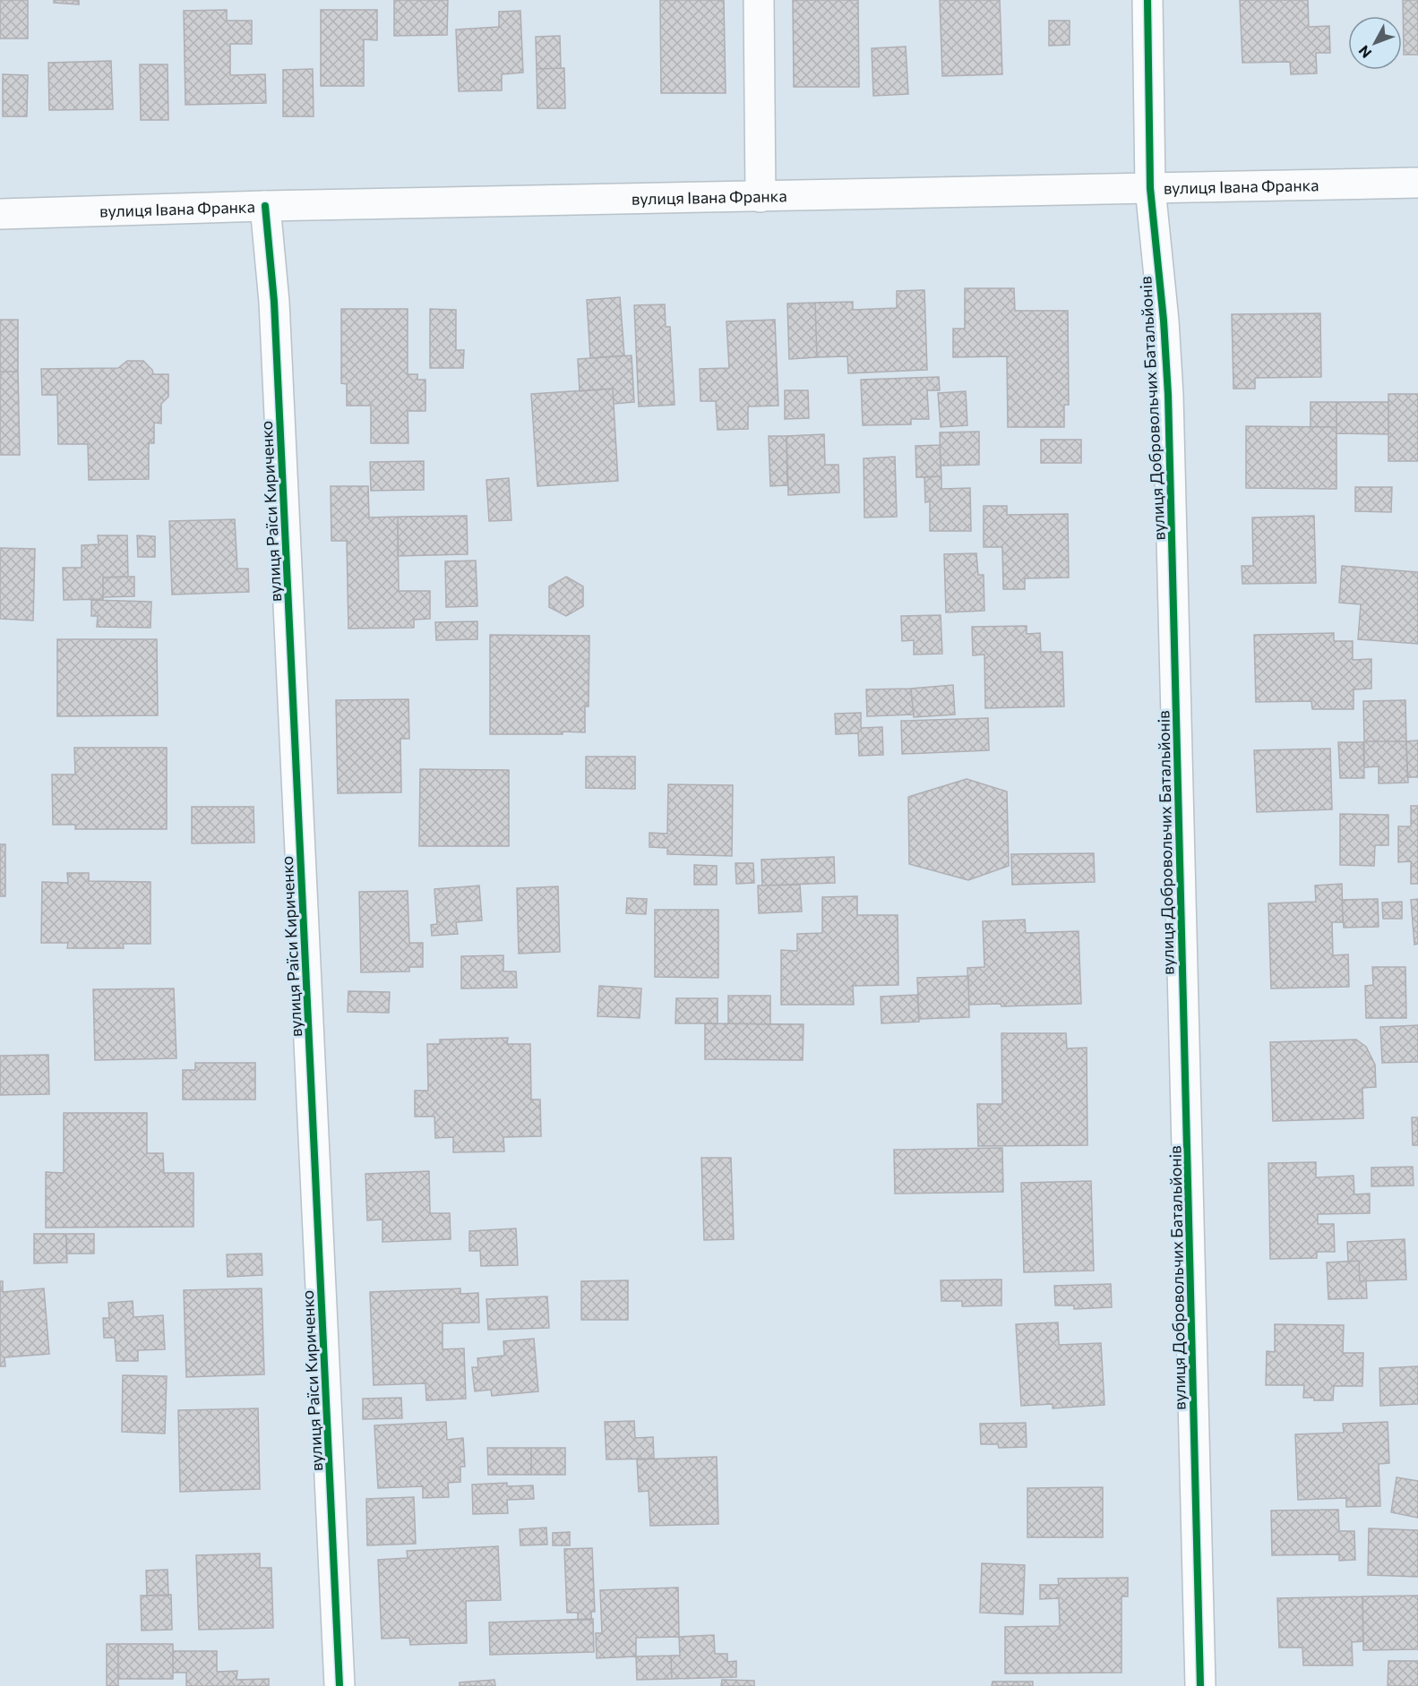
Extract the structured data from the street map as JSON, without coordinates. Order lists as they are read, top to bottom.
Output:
{
  "streets": {
    "street": ["вулиця Івана Франка", "вулиця Добровольчих Батальйонів", "вулиця Раїси Кириченко"]
  },
  "crossings": [
    ["вулиця Івана Франка", "вулиця Добровольчих Батальйонів"],
    ["вулиця Івана Франка", "вулиця Раїси Кириченко"]
  ],
  "north": "bottom left"
}
